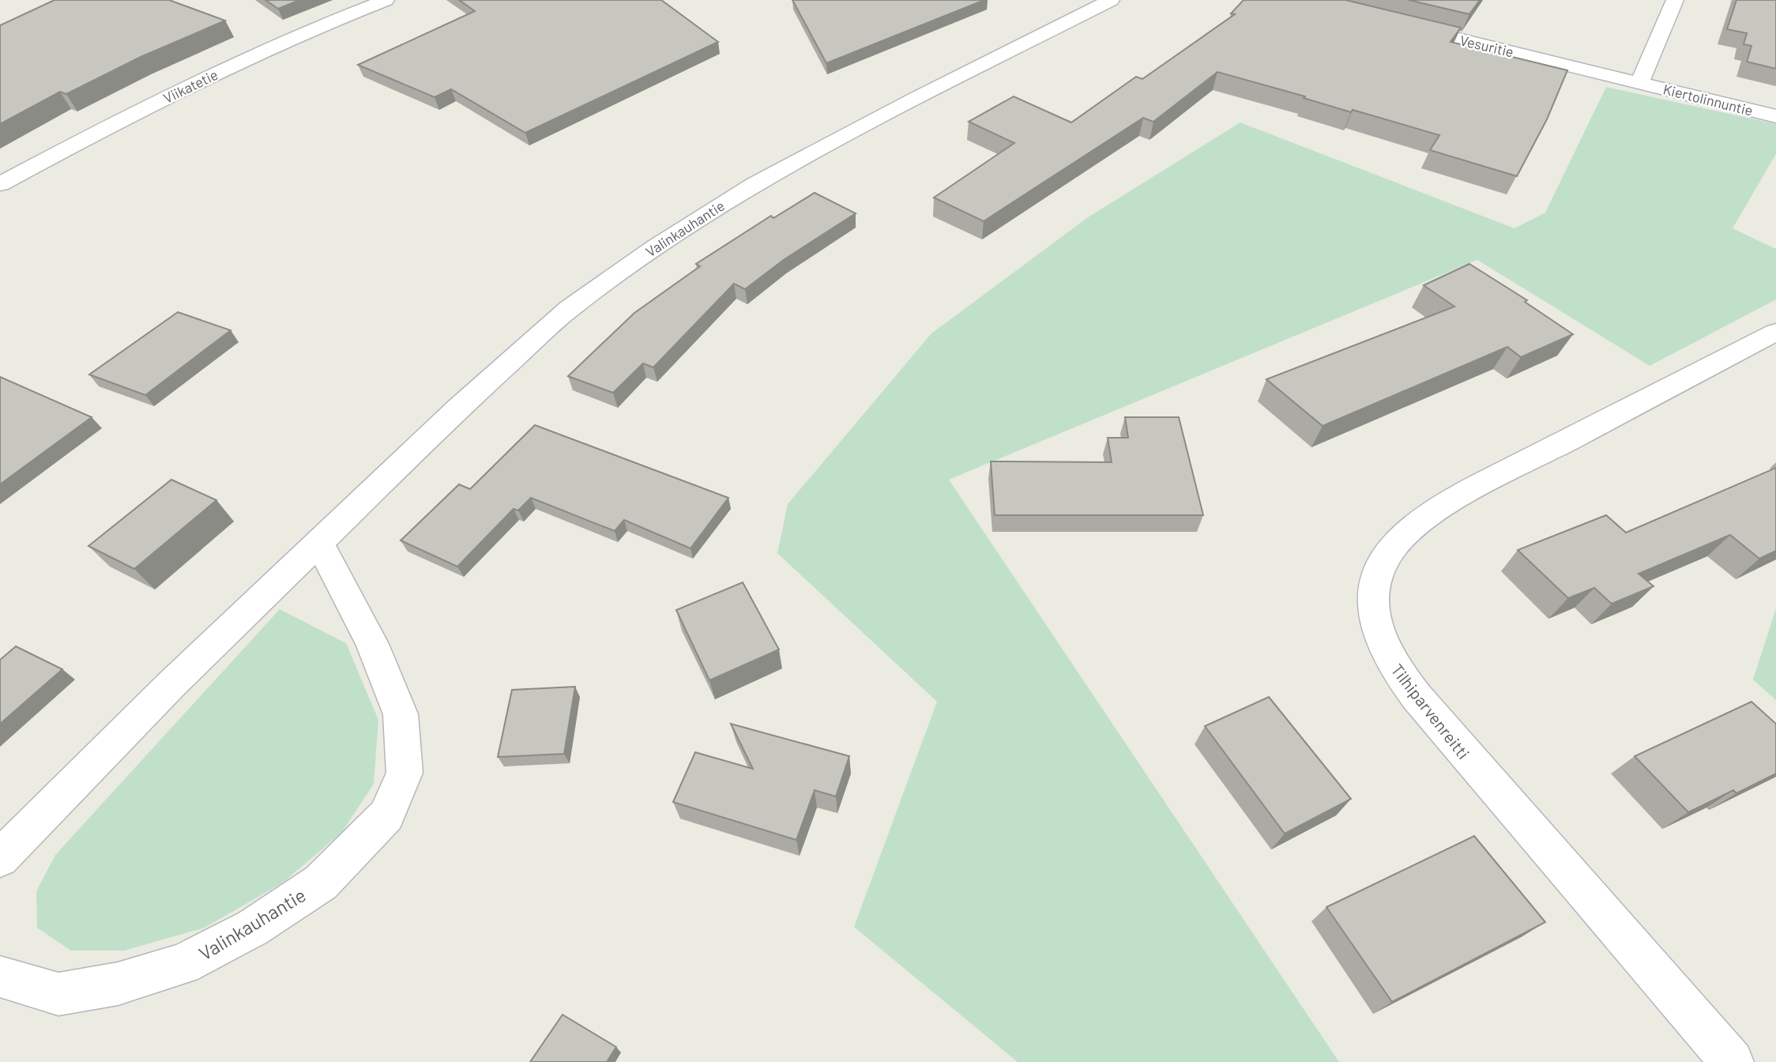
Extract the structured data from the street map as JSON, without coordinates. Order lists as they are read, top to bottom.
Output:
{
  "streets": {
    "street": [
      "Vesuritie",
      "Viikatetie",
      "Kiertolinnuntie",
      "Valinkauhantie",
      "Tilhiparvenreitti"
    ]
  },
  "crossings": [
    ["Vesuritie", "Kiertolinnuntie"]
  ]
}
